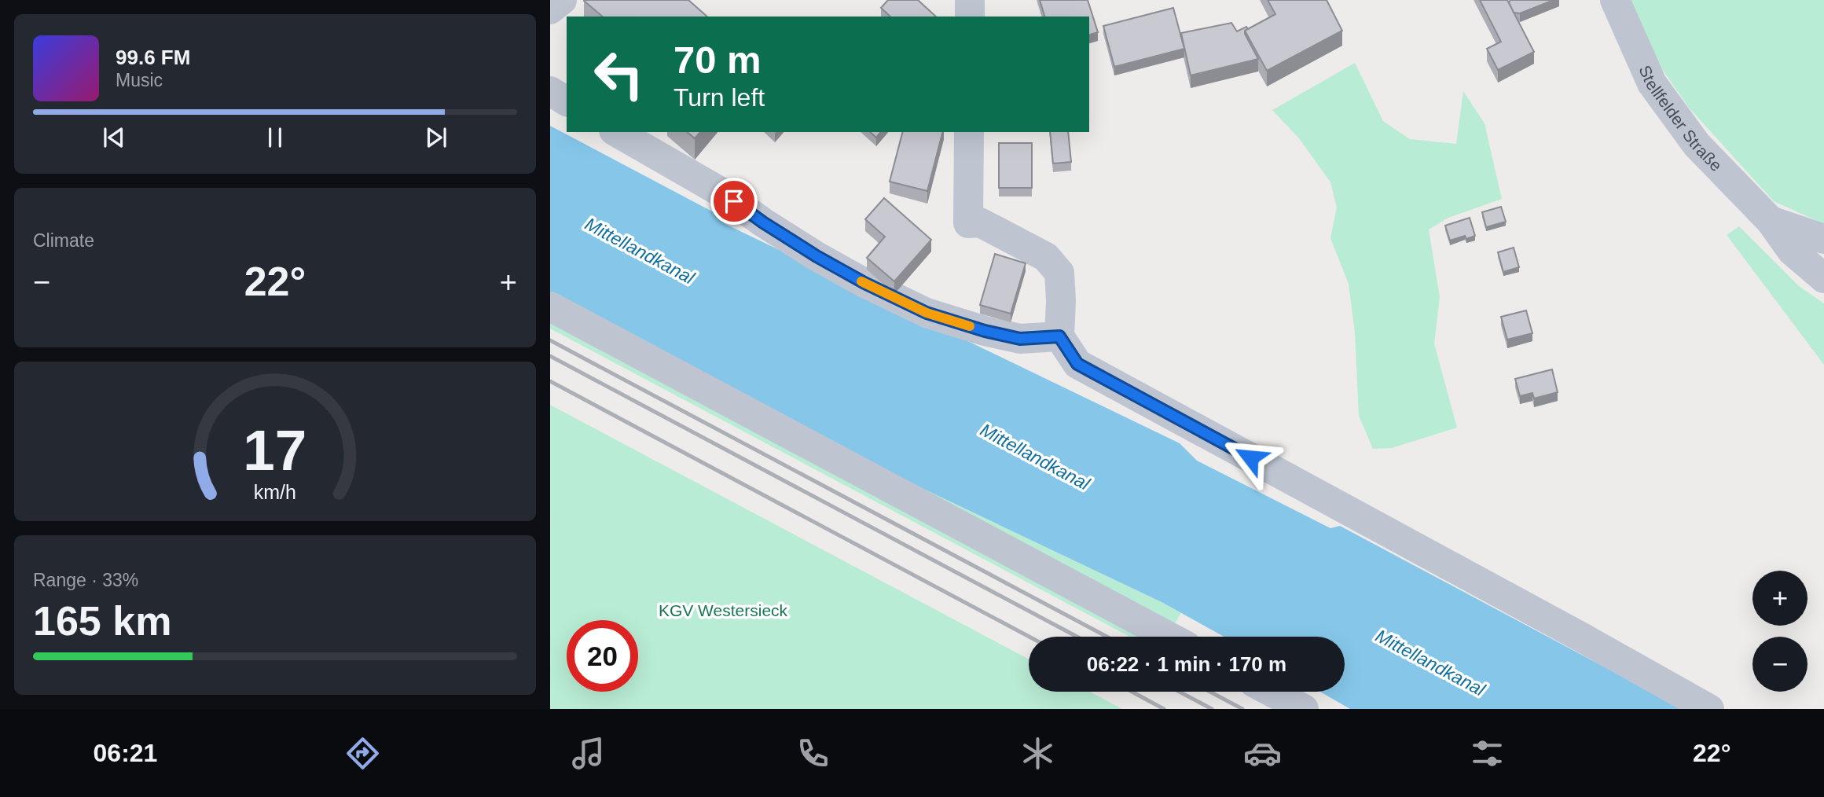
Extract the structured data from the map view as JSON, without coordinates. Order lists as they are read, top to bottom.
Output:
{
  "streets": {
    "street": ["Stellfelder Straße"]
  },
  "water": ["Mittellandkanal"],
  "parks": ["KGV Westersieck"],
  "page": {
    "turn": ["70 m", "Turn left"],
    "song": ["99.6 FM", "Music"],
    "tile": [
      "Climate",
      ["Range · 33%", "165 km"]
    ],
    "heat": ["−", "22°", "+"],
    "map_buttons": ["+", "−"],
    "limit": "20",
    "trip": "06:22 · 1 min · 170 m",
    "tabs": ["06:21", "22°"],
    "gauge": ["17", "km/h"]
  }
}
